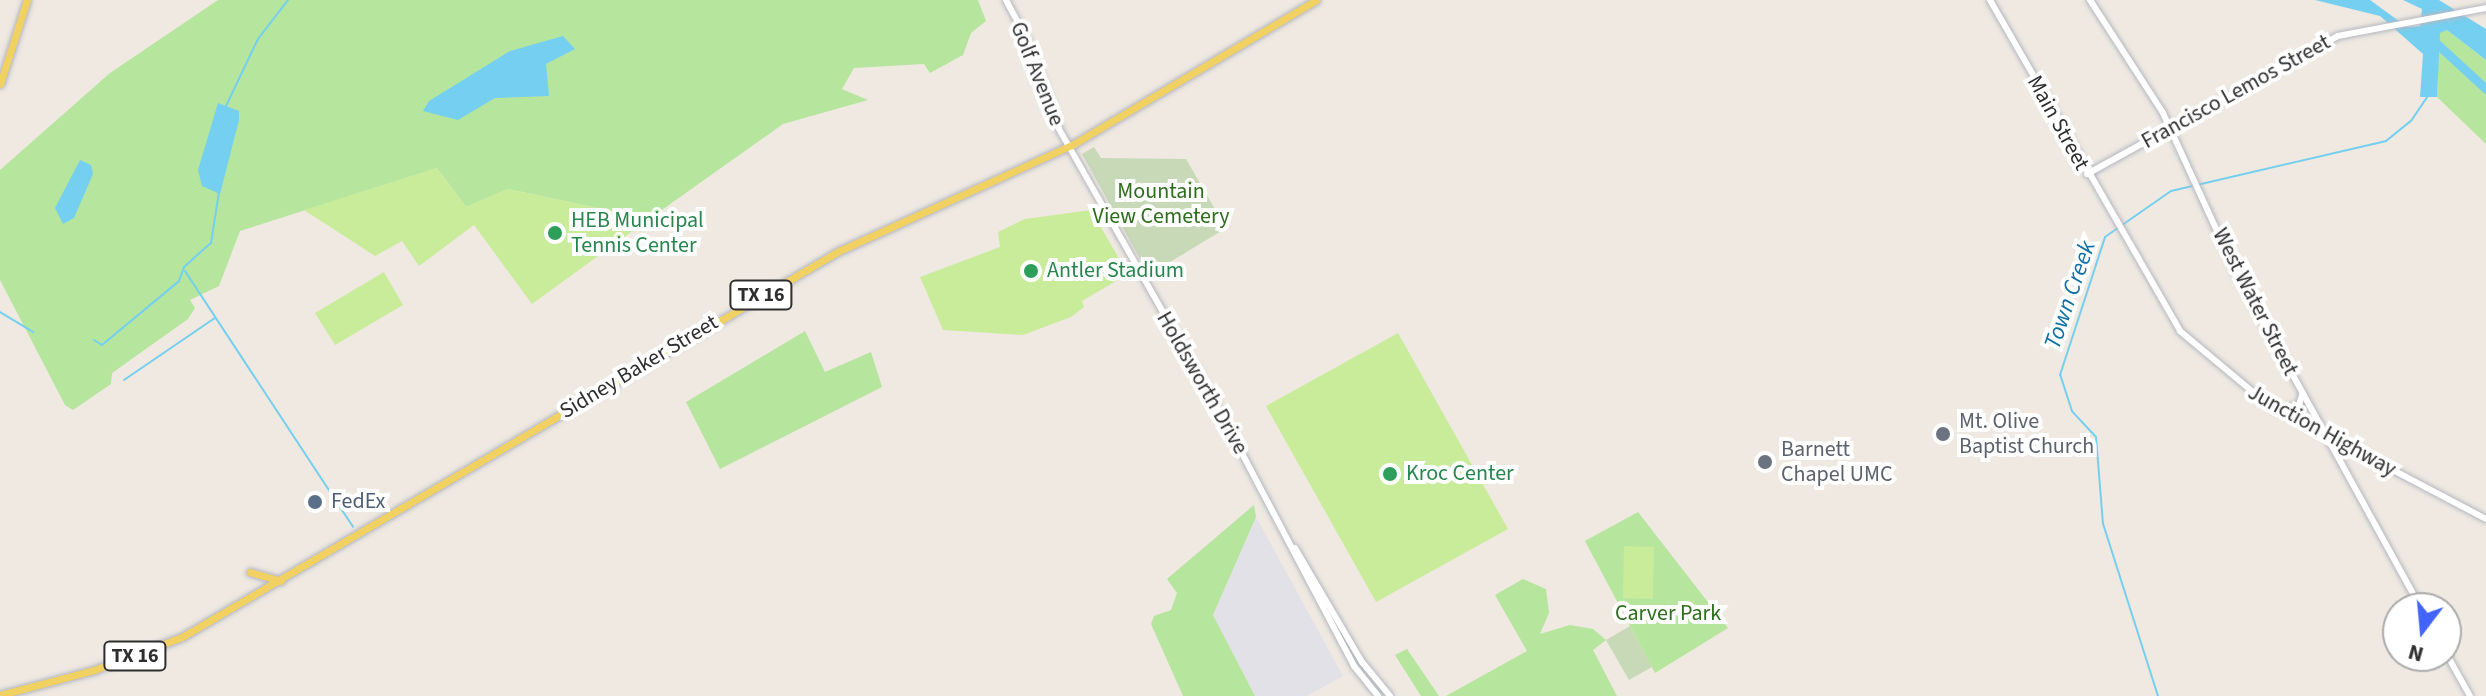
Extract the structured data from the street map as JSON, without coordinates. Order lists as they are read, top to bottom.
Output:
{
  "streets": {
    "main road": [
      "Golf Avenue",
      "Francisco Lemos Street",
      "Main Street",
      "TX 16",
      "West Water Street",
      "Sidney Baker Street",
      "Holdsworth Drive",
      "Junction Highway"
    ]
  },
  "crossings": [
    ["Golf Avenue", "Sidney Baker Street"],
    ["Golf Avenue", "Holdsworth Drive"],
    ["Francisco Lemos Street", "Main Street"],
    ["Francisco Lemos Street", "West Water Street"],
    ["Main Street", "Junction Highway"],
    ["West Water Street", "Junction Highway"],
    ["Sidney Baker Street", "Holdsworth Drive"]
  ],
  "water": ["Town Creek"],
  "parks": ["Mountain View Cemetery", "Carver Park"],
  "places": [
    "HEB Municipal Tennis Center",
    "Antler Stadium",
    "Mt. Olive Baptist Church",
    "Barnett Chapel UMC",
    "Kroc Center",
    "FedEx"
  ],
  "north": "bottom"
}
